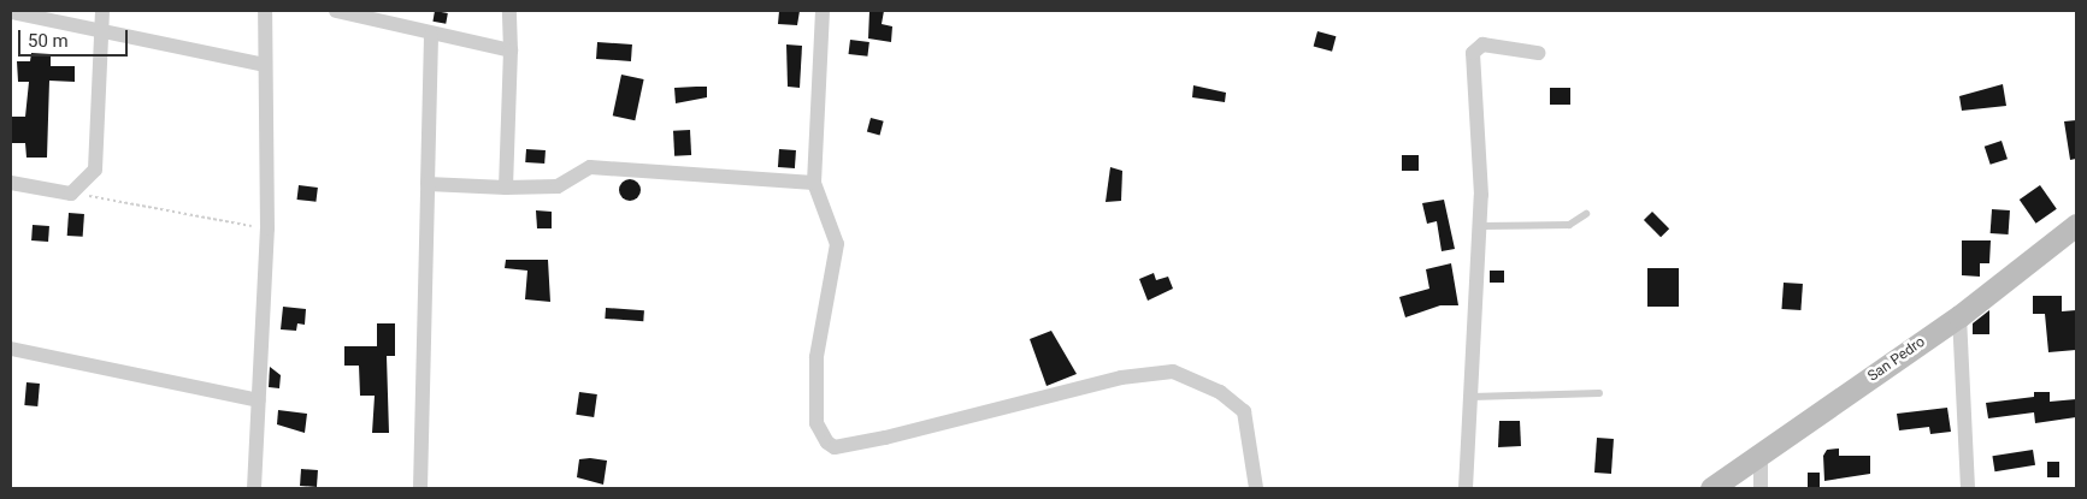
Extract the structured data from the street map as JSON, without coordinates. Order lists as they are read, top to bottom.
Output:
{
  "streets": {
    "street": ["San Pedro"]
  },
  "scale_bar": "50 m"
}
